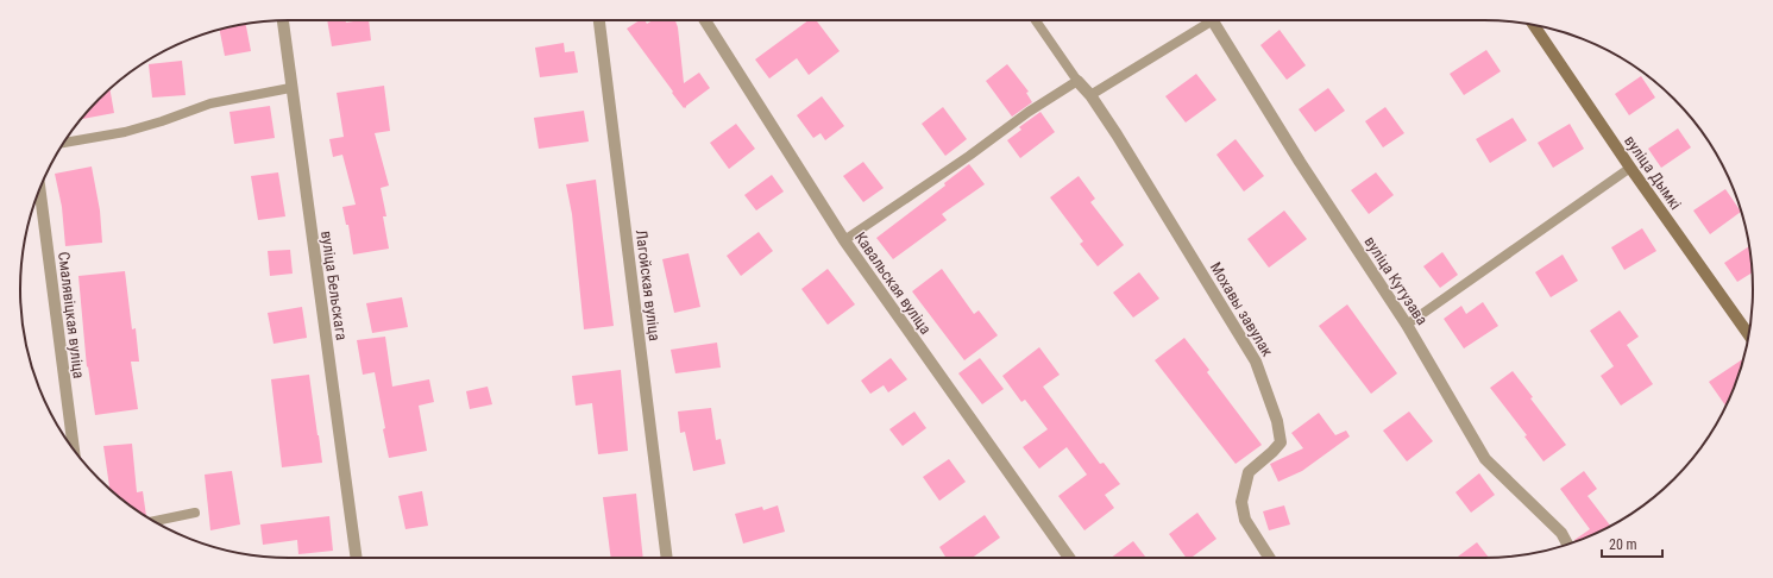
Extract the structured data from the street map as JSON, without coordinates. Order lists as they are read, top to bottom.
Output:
{
  "streets": {
    "main road": ["вуліца Дымкі"],
    "street": [
      "вуліца Кутузава",
      "Кавальская вуліца",
      "вуліца Бельскага",
      "Лагойская вуліца",
      "Мохавы завулак",
      "Смалявіцкая вуліца"
    ]
  },
  "scale_bar": "20 m"
}
